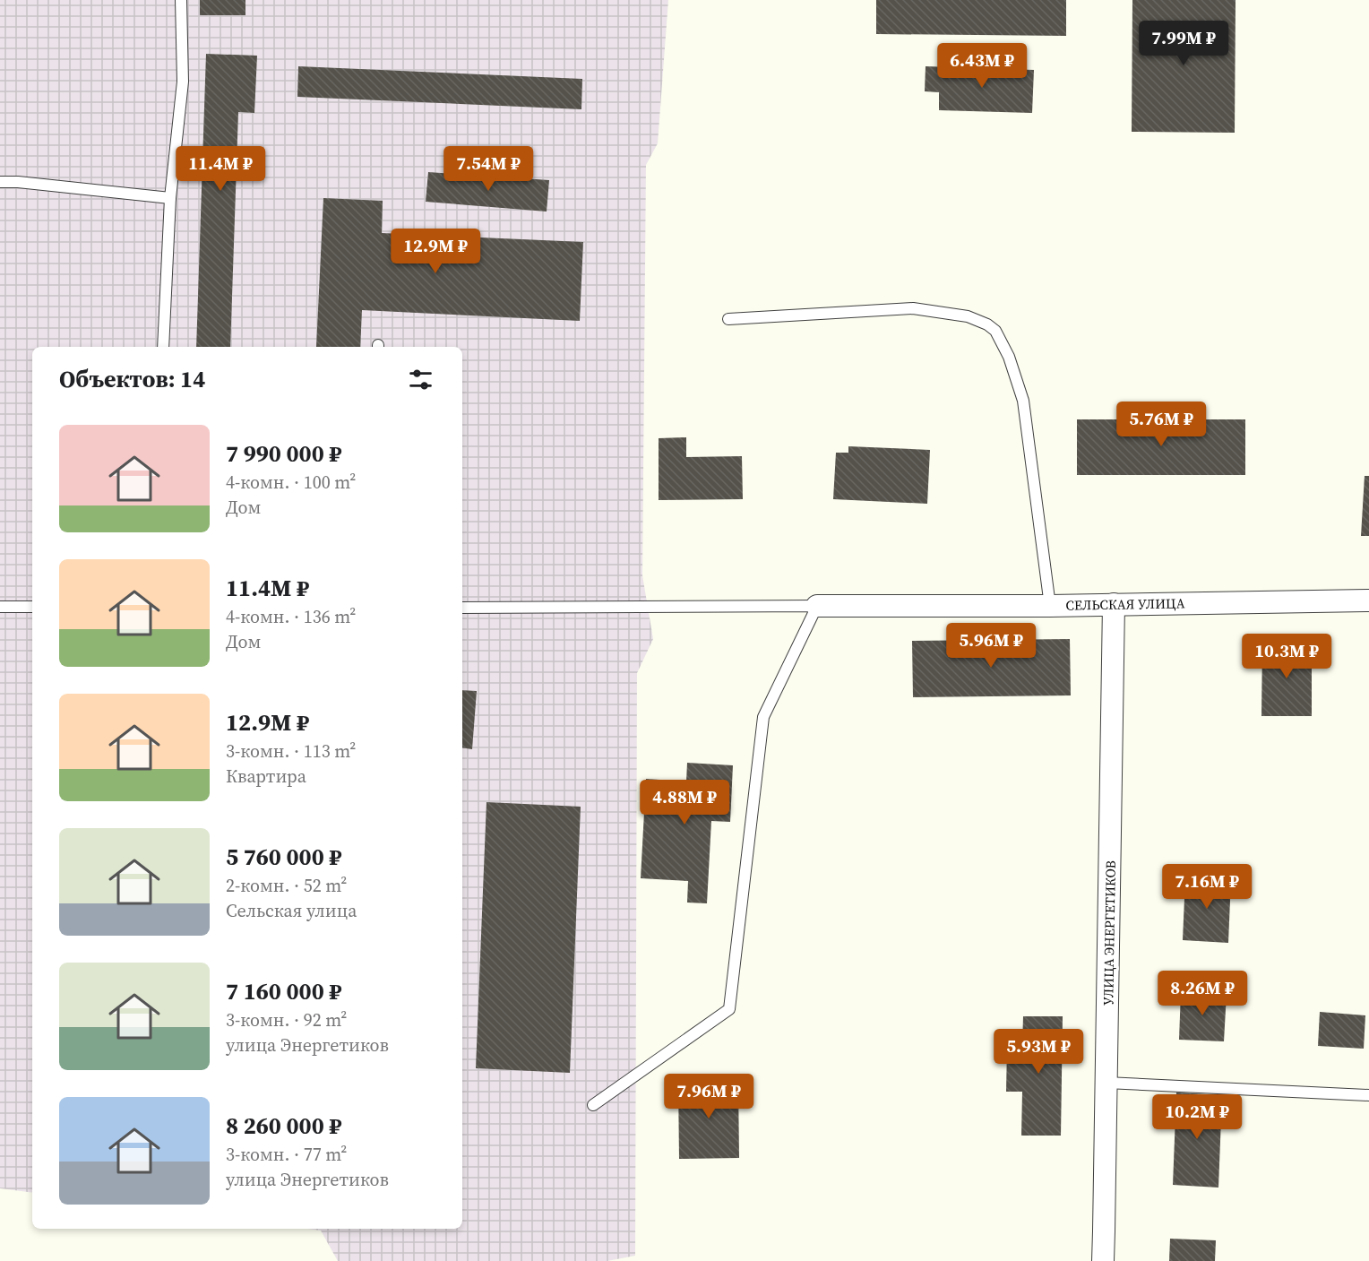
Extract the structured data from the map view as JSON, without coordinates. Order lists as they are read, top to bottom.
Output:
{
  "streets": {
    "street": ["СЕЛЬСКАЯ УЛИЦА", "УЛИЦА ЭНЕРГЕТИКОВ"]
  },
  "crossings": [
    ["СЕЛЬСКАЯ УЛИЦА", "УЛИЦА ЭНЕРГЕТИКОВ"]
  ],
  "page": {
    "price": [
      "7.99M ₽",
      "6.43M ₽",
      "11.4M ₽",
      "7.54M ₽",
      "12.9M ₽",
      "5.76M ₽",
      "5.96M ₽",
      "10.3M ₽",
      "4.88M ₽",
      "7.16M ₽",
      "8.26M ₽",
      "5.93M ₽",
      "7.96M ₽",
      "10.2M ₽"
    ],
    "heading": "Объектов: 14",
    "list": [
      {
        "name": "7 990 000 ₽",
        "note": "4-комн. · 100 m² · Дом"
      },
      {
        "name": "11.4M ₽",
        "note": "4-комн. · 136 m² · Дом"
      },
      {
        "name": "12.9M ₽",
        "note": "3-комн. · 113 m² · Квартира"
      },
      {
        "name": "5 760 000 ₽",
        "note": "2-комн. · 52 m² · Сельская улица"
      },
      {
        "name": "7 160 000 ₽",
        "note": "3-комн. · 92 m² · улица Энергетиков"
      },
      {
        "name": "8 260 000 ₽",
        "note": "3-комн. · 77 m² · улица Энергетиков"
      }
    ]
  }
}
